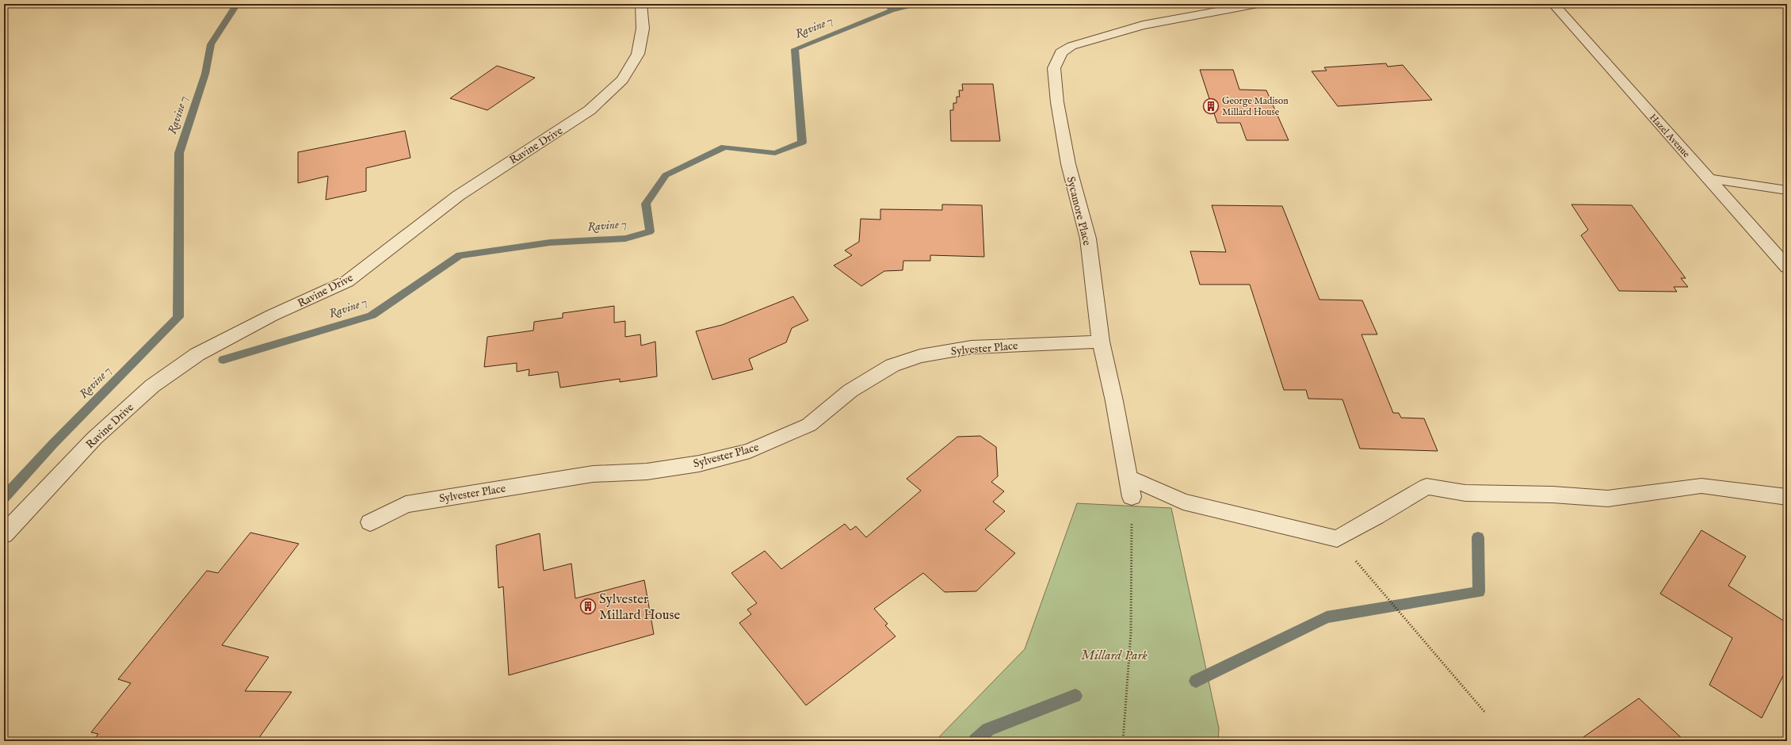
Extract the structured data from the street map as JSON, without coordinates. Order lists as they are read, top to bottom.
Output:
{
  "streets": {
    "street": [
      "Hazel Avenue",
      "Ravine Drive",
      "Sycamore Place",
      "Sylvester Place"
    ]
  },
  "crossings": [
    ["Sycamore Place", "Sylvester Place"]
  ],
  "water": ["Ravine 7"],
  "parks": ["Millard Park"],
  "places": {
    "building": ["George Madison Millard House", "Sylvester Millard House"]
  }
}
